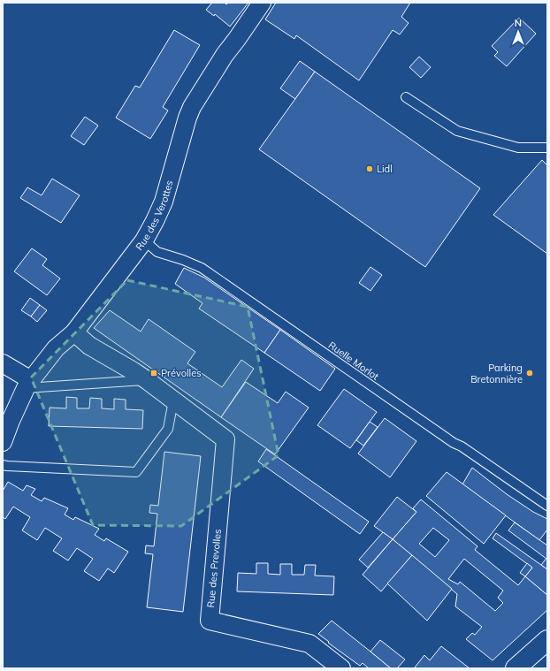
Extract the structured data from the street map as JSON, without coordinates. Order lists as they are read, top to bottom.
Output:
{
  "streets": {
    "street": ["Rue des Verottes", "Rue des Prevolles"],
    "lane": ["Ruelle Morlot"]
  },
  "crossings": [
    ["Rue des Verottes", "Ruelle Morlot"],
    ["Rue des Verottes", "Rue des Prevolles"]
  ],
  "places": {
    "other": ["Lidl", "Parking Bretonnière"],
    "transit": ["Prévolles"]
  },
  "north": "top"
}
